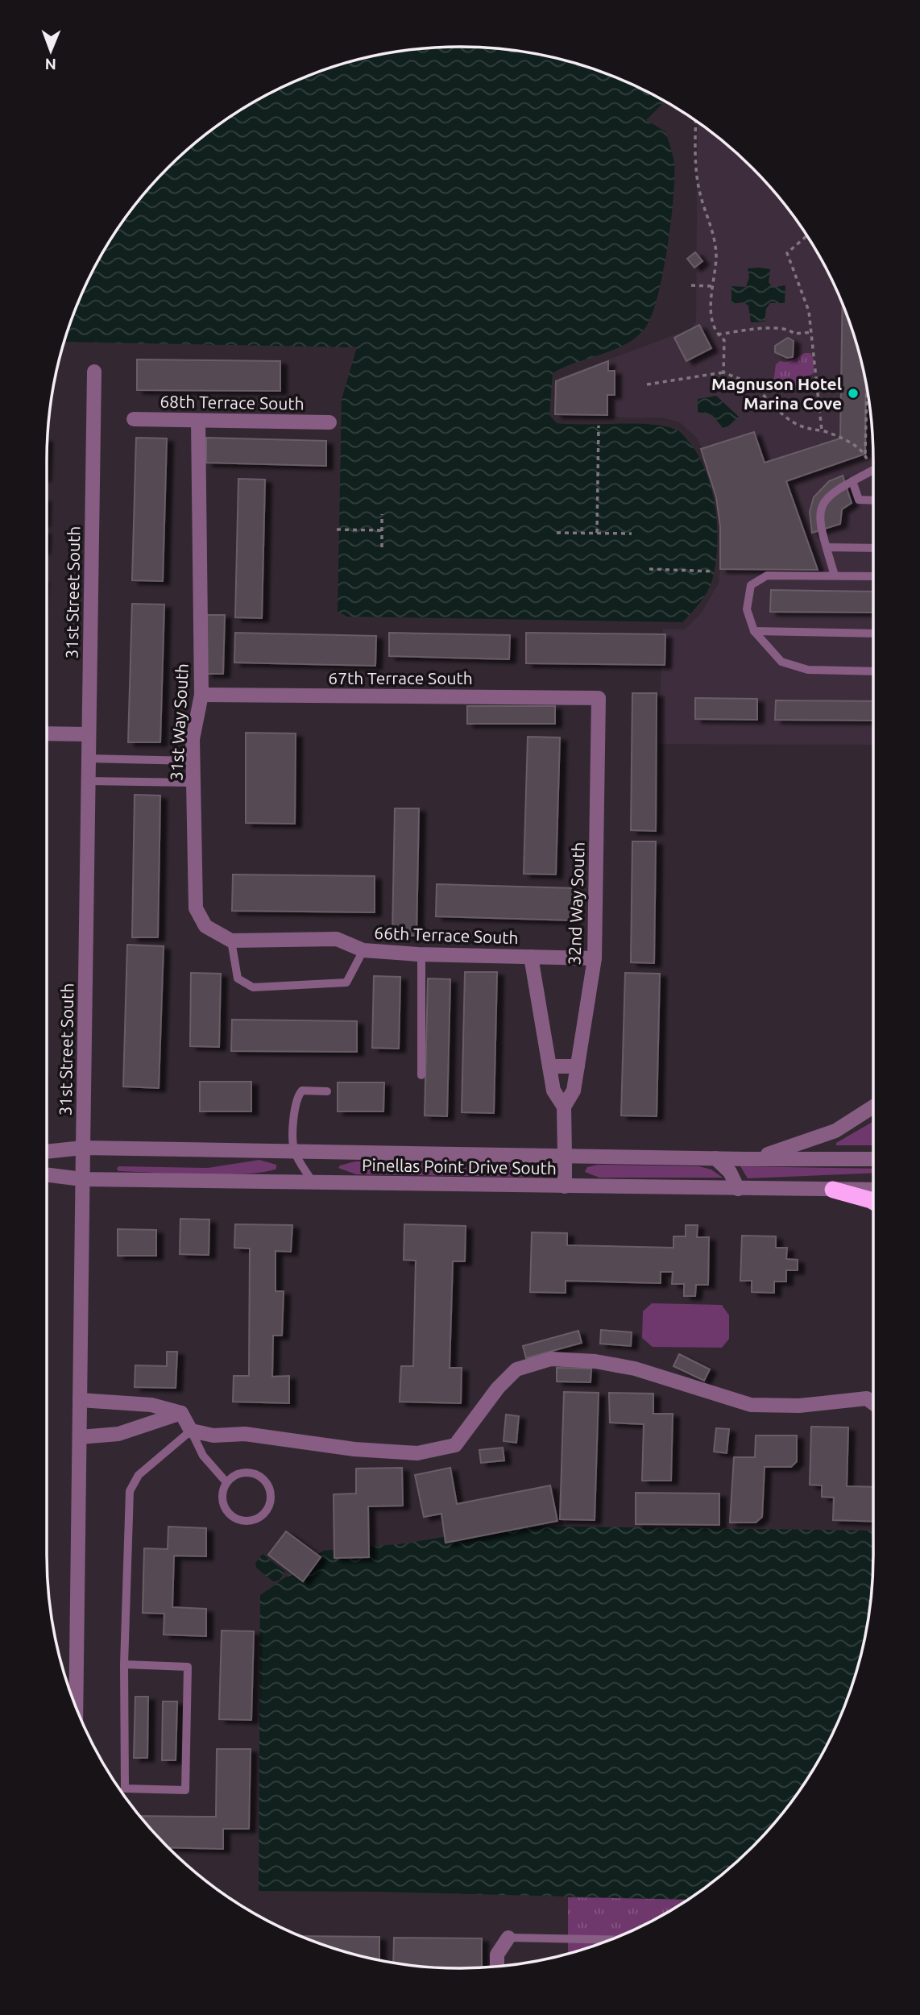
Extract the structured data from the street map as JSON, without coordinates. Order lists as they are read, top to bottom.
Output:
{
  "streets": {
    "street": [
      "68th Terrace South",
      "31st Street South",
      "67th Terrace South",
      "31st Way South",
      "32nd Way South",
      "66th Terrace South",
      "Pinellas Point Drive South"
    ]
  },
  "crossings": [
    ["68th Terrace South", "31st Way South"],
    ["31st Street South", "Pinellas Point Drive South"],
    ["67th Terrace South", "31st Way South"],
    ["67th Terrace South", "32nd Way South"],
    ["31st Way South", "66th Terrace South"],
    ["32nd Way South", "66th Terrace South"],
    ["32nd Way South", "Pinellas Point Drive South"]
  ],
  "places": ["Magnuson Hotel Marina Cove"],
  "north": "bottom"
}
